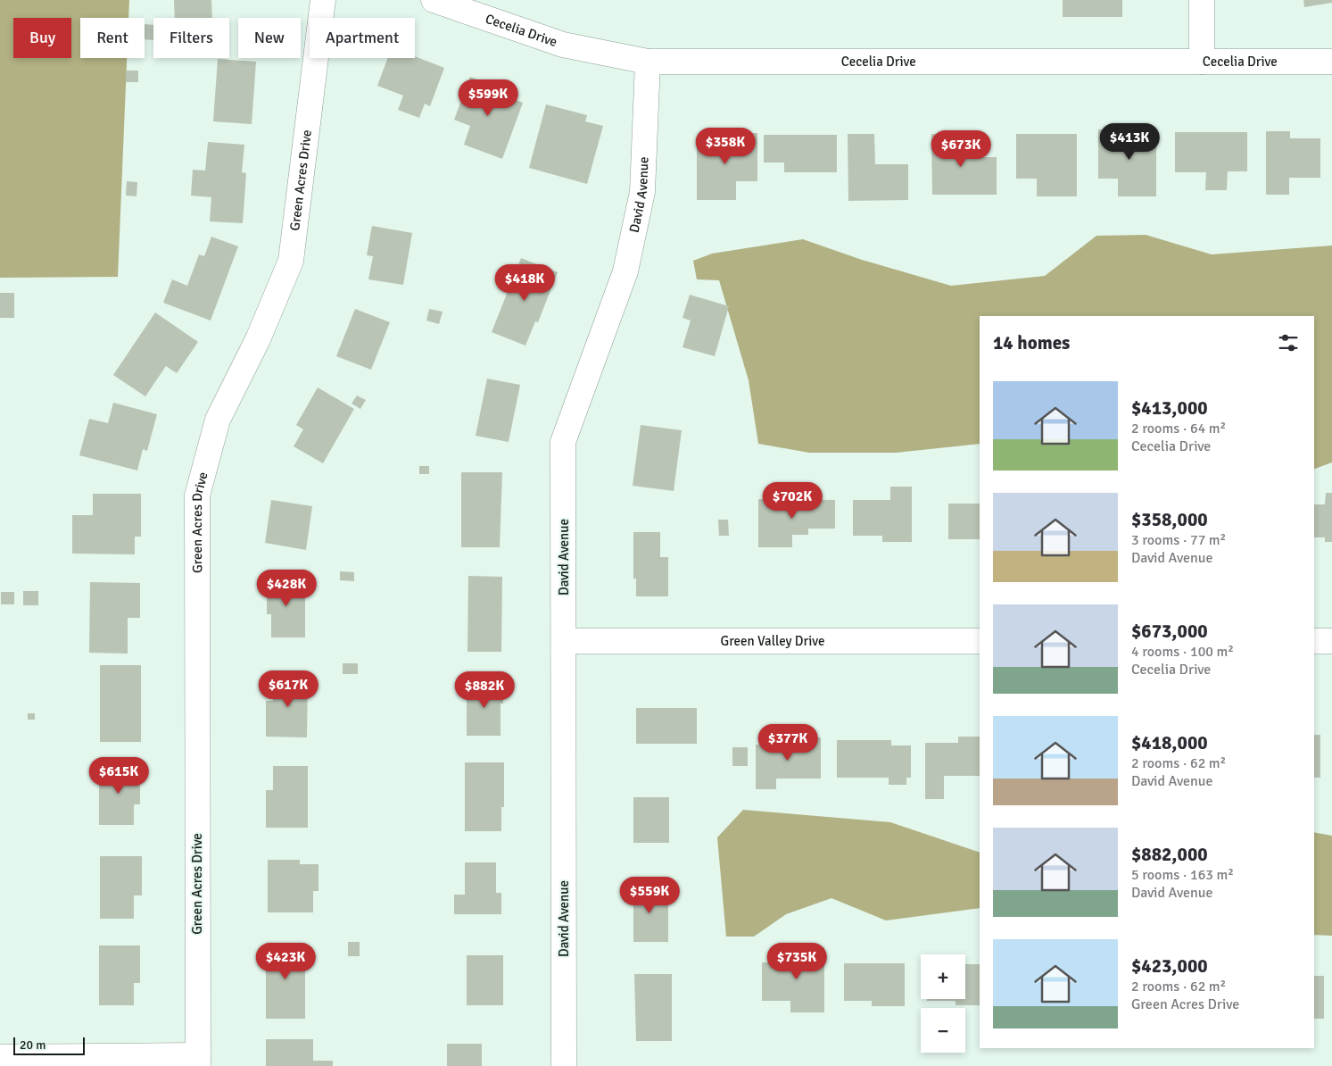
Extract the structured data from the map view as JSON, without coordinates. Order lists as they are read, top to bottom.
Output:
{
  "streets": {
    "street": [
      "Cecelia Drive",
      "Green Acres Drive",
      "David Avenue",
      "Green Valley Drive"
    ]
  },
  "crossings": [
    ["Cecelia Drive", "David Avenue"],
    ["David Avenue", "Green Valley Drive"]
  ],
  "scale_bar": "20 m",
  "page": {
    "chip": [
      "Buy",
      "Rent",
      "Filters",
      "New",
      "Apartment"
    ],
    "price": [
      "$599K",
      "$413K",
      "$358K",
      "$673K",
      "$418K",
      "$702K",
      "$428K",
      "$617K",
      "$882K",
      "$377K",
      "$615K",
      "$559K",
      "$423K",
      "$735K"
    ],
    "heading": "14 homes",
    "list": [
      {
        "name": "$413,000",
        "note": "2 rooms · 64 m² · Cecelia Drive"
      },
      {
        "name": "$358,000",
        "note": "3 rooms · 77 m² · David Avenue"
      },
      {
        "name": "$673,000",
        "note": "4 rooms · 100 m² · Cecelia Drive"
      },
      {
        "name": "$418,000",
        "note": "2 rooms · 62 m² · David Avenue"
      },
      {
        "name": "$882,000",
        "note": "5 rooms · 163 m² · David Avenue"
      },
      {
        "name": "$423,000",
        "note": "2 rooms · 62 m² · Green Acres Drive"
      }
    ],
    "map_buttons": ["+", "−"],
    "scale": "20 m"
  }
}
